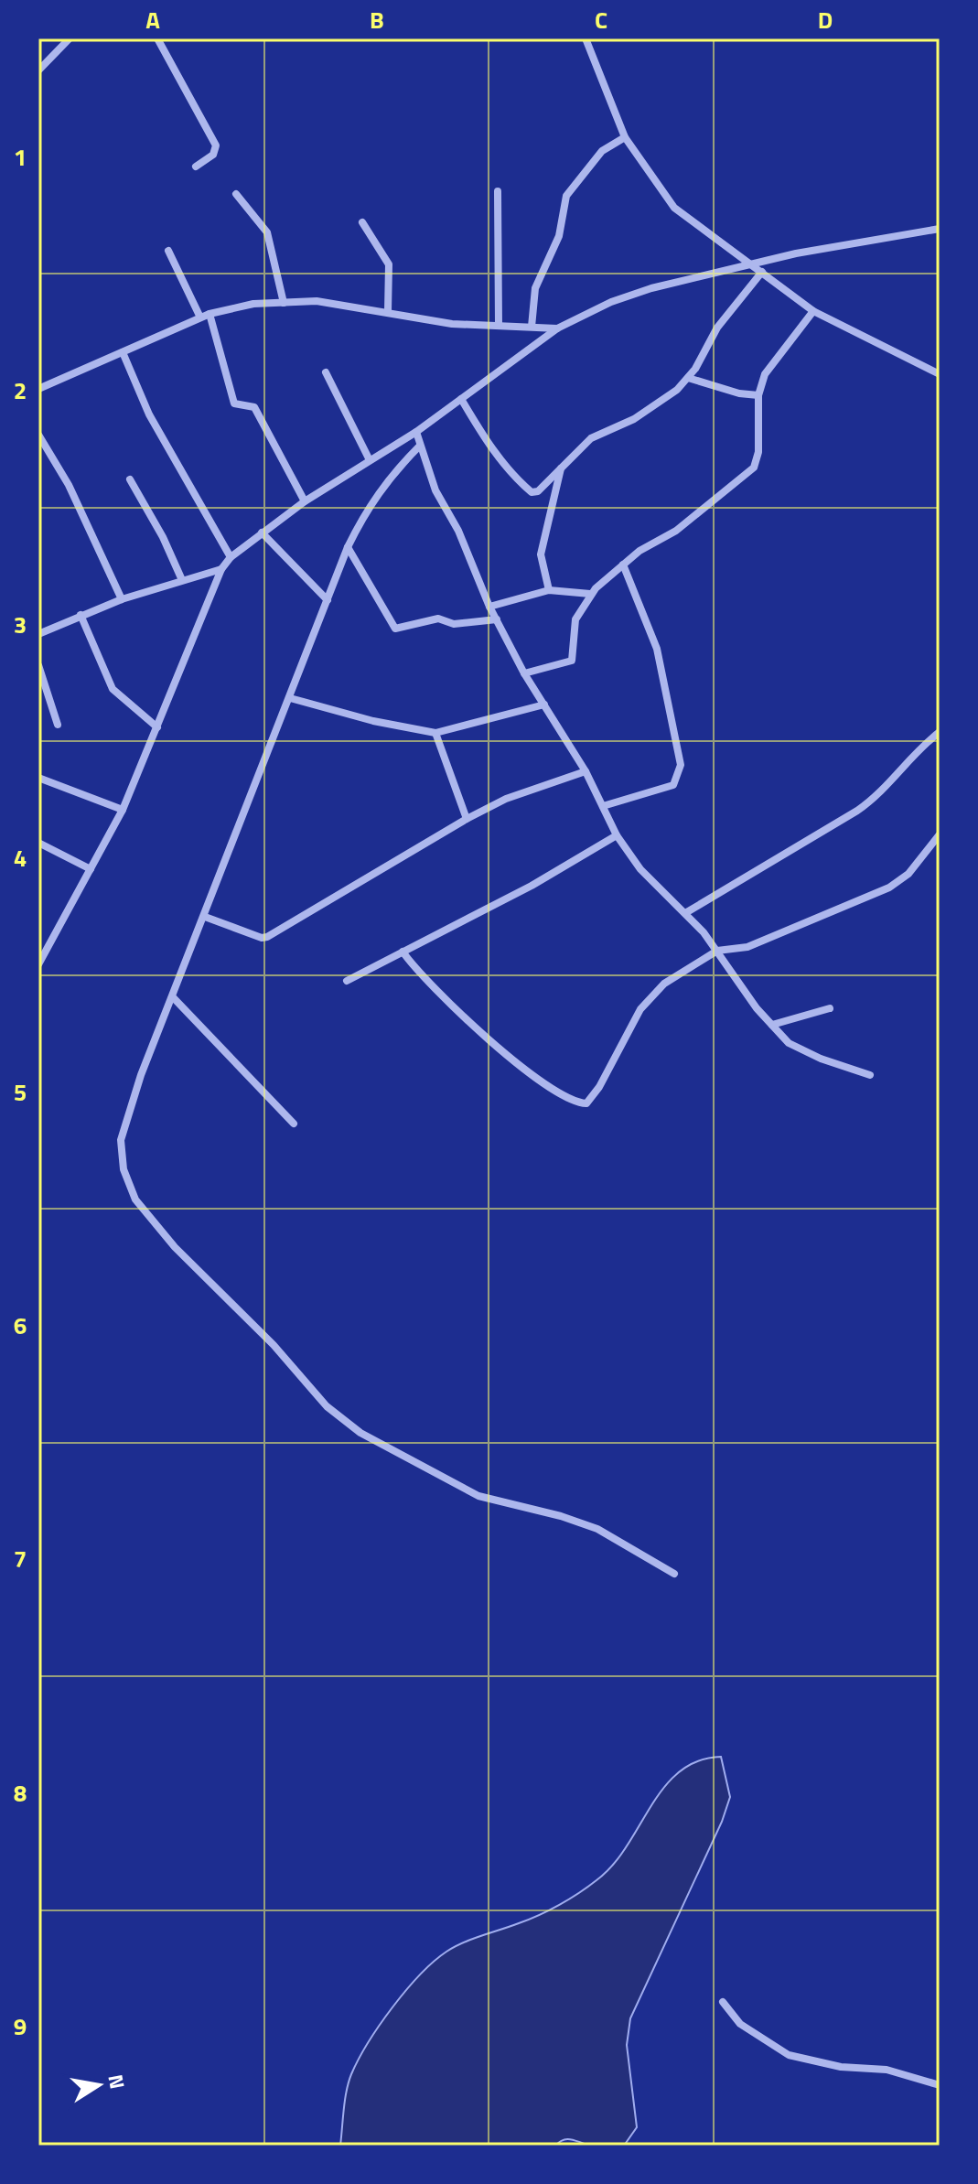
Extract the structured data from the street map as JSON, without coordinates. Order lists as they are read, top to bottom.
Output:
{
  "north": "right",
  "grid": {
    "columns": [
      "A",
      "B",
      "C",
      "D"
    ],
    "rows": [
      "1",
      "2",
      "3",
      "4",
      "5",
      "6",
      "7",
      "8",
      "9"
    ]
  }
}
